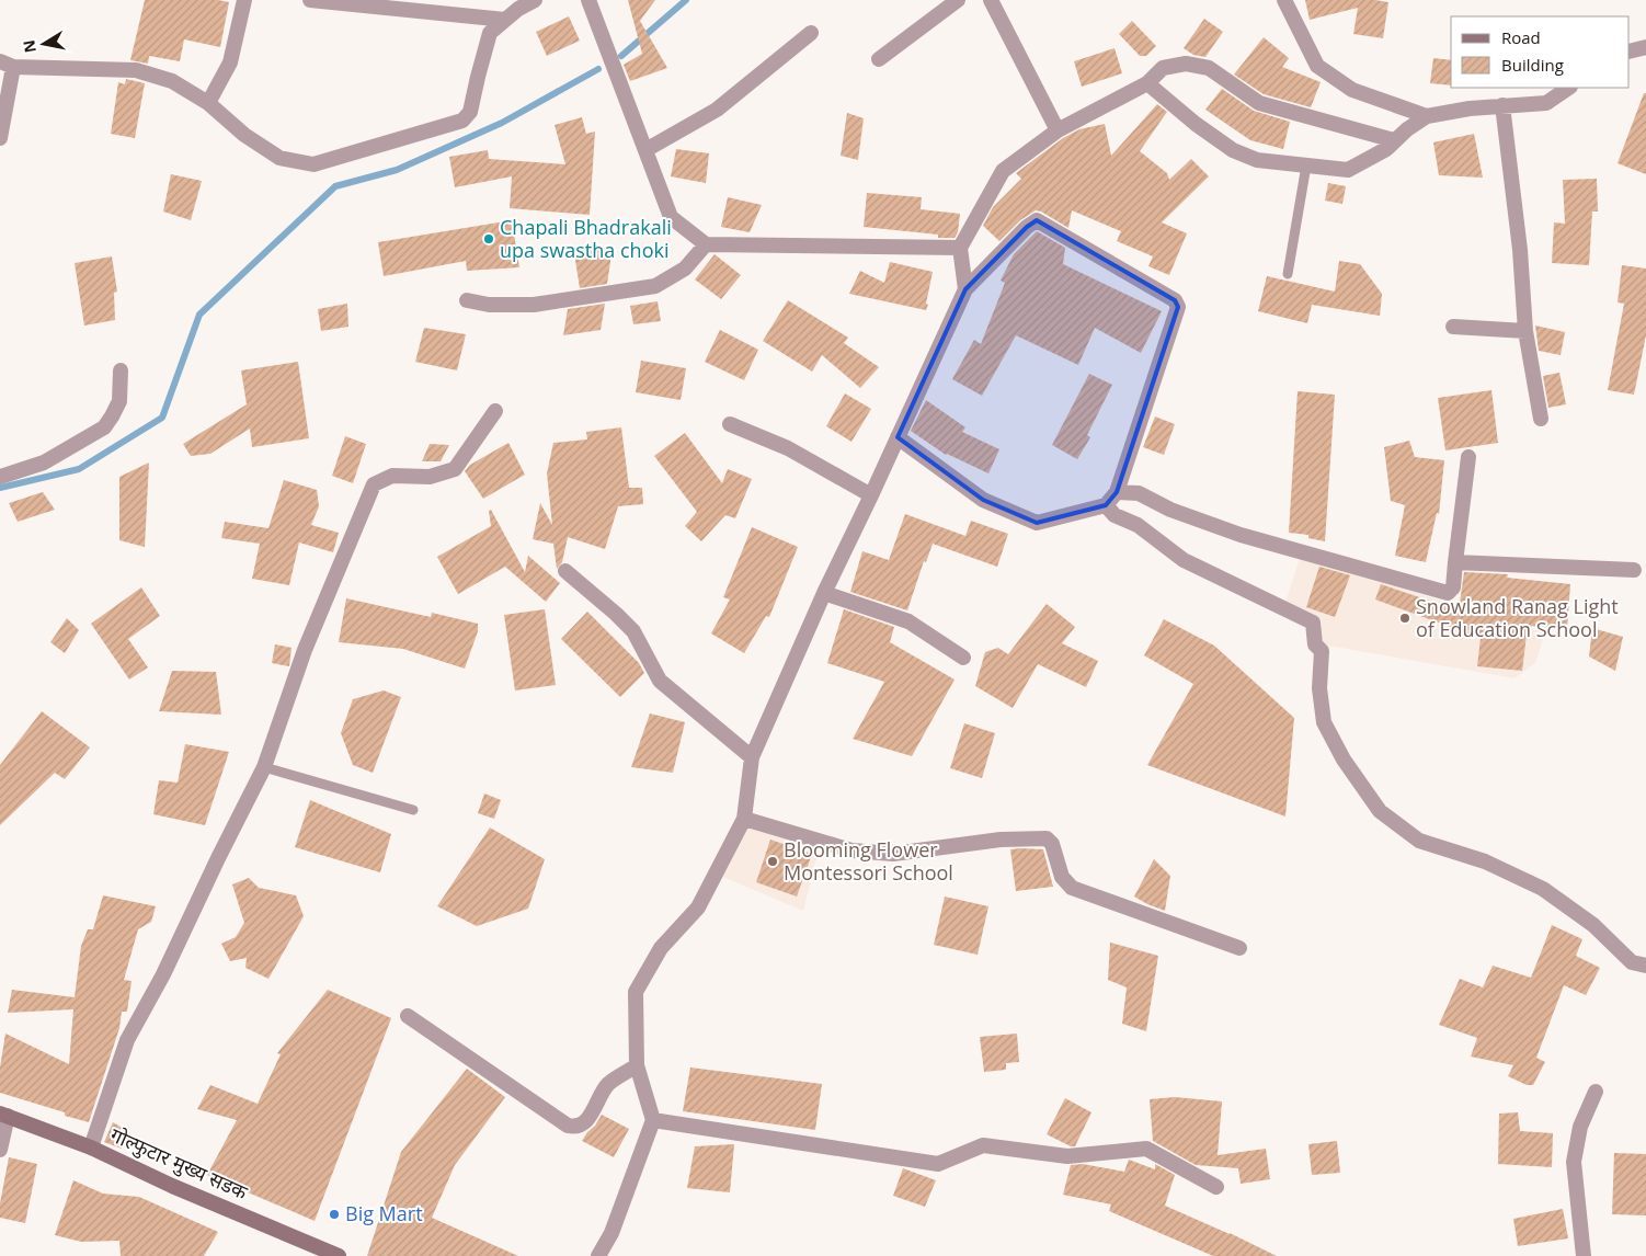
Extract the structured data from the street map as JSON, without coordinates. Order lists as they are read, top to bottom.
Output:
{
  "streets": {
    "main road": ["गोल्फुटार मुख्य सडक"]
  },
  "places": [
    "Chapali Bhadrakali upa swastha choki",
    "Snowland Ranag Light of Education School",
    "Blooming Flower Montessori School",
    "Big Mart"
  ],
  "legend": ["Road", "Building"],
  "north": "left"
}
